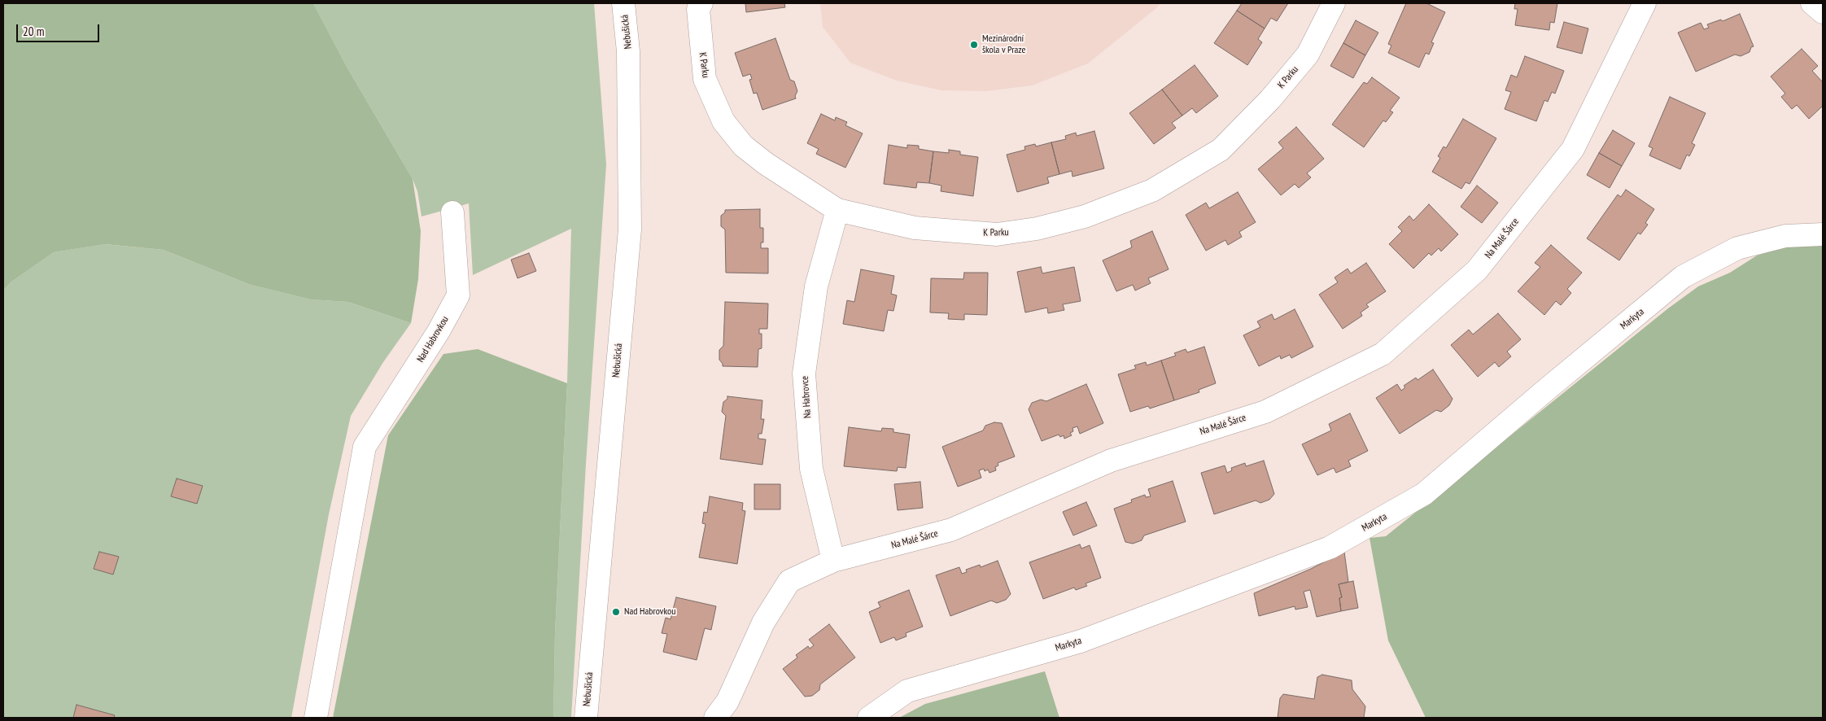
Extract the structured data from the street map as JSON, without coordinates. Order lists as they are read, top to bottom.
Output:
{
  "streets": {
    "street": [
      "Nebušická",
      "K Parku",
      "Na Malé Šárce",
      "Markyta",
      "Nad Habrovkou",
      "Na Habrovce"
    ]
  },
  "crossings": [
    ["K Parku", "Na Habrovce"],
    ["Na Malé Šárce", "Na Habrovce"]
  ],
  "places": ["Mezinárodní škola v Praze", "Nad Habrovkou"],
  "scale_bar": "20 m"
}
